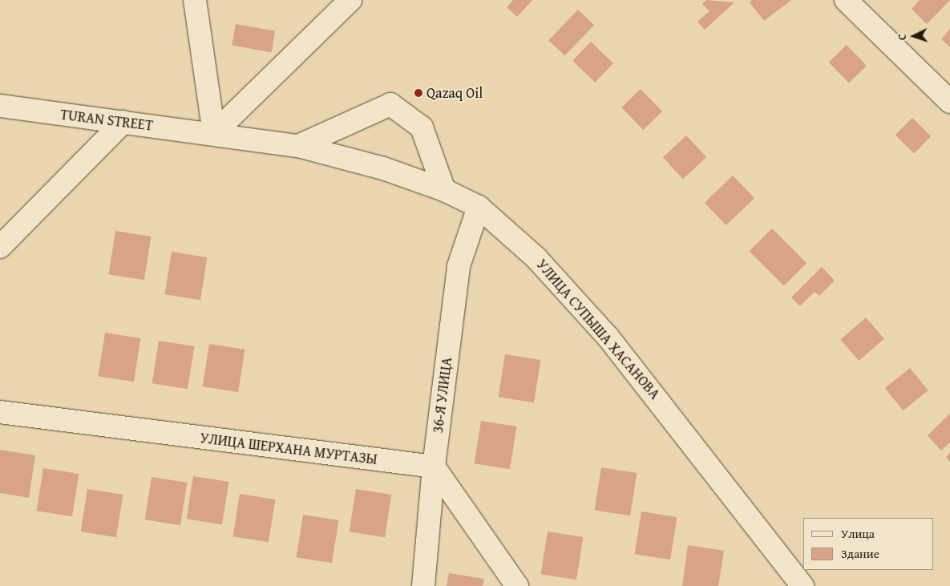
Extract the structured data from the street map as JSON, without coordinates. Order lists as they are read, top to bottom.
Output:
{
  "streets": {
    "street": [
      "TURAN STREET",
      "УЛИЦА СУПЫША ХАСАНОВА",
      "36-Я УЛИЦА",
      "УЛИЦА ШЕРХАНА МУРТАЗЫ"
    ]
  },
  "crossings": [
    ["TURAN STREET", "УЛИЦА СУПЫША ХАСАНОВА"],
    ["УЛИЦА СУПЫША ХАСАНОВА", "36-Я УЛИЦА"],
    ["36-Я УЛИЦА", "УЛИЦА ШЕРХАНА МУРТАЗЫ"]
  ],
  "places": ["Qazaq Oil"],
  "legend": ["Улица", "Здание"],
  "north": "left"
}
